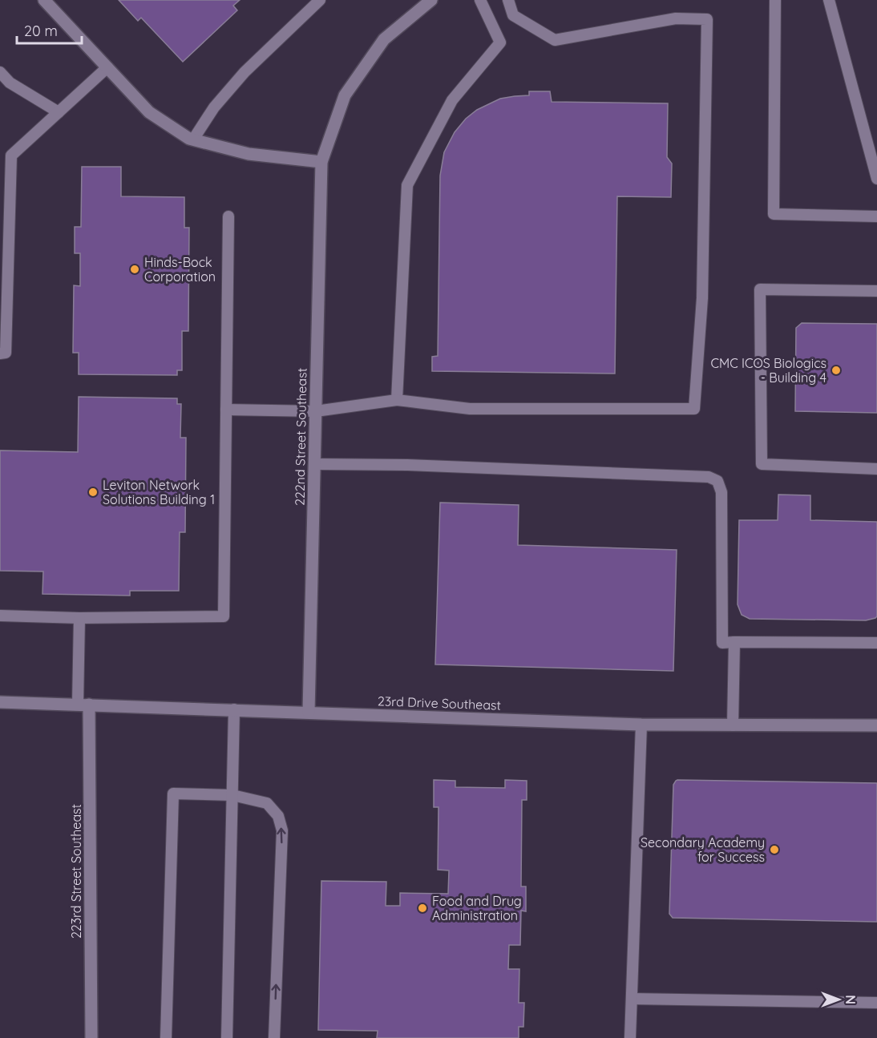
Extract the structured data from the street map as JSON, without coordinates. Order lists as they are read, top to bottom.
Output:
{
  "streets": {
    "street": ["222nd Street Southeast", "23rd Drive Southeast", "223rd Street Southeast"]
  },
  "crossings": [
    ["222nd Street Southeast", "23rd Drive Southeast"],
    ["23rd Drive Southeast", "223rd Street Southeast"]
  ],
  "places": [
    "Hinds-Bock Corporation",
    "CMC ICOS Biologics - Building 4",
    "Leviton Network Solutions Building 1",
    "Secondary Academy for Success",
    "Food and Drug Administration"
  ],
  "scale_bar": "20 m",
  "north": "right"
}
